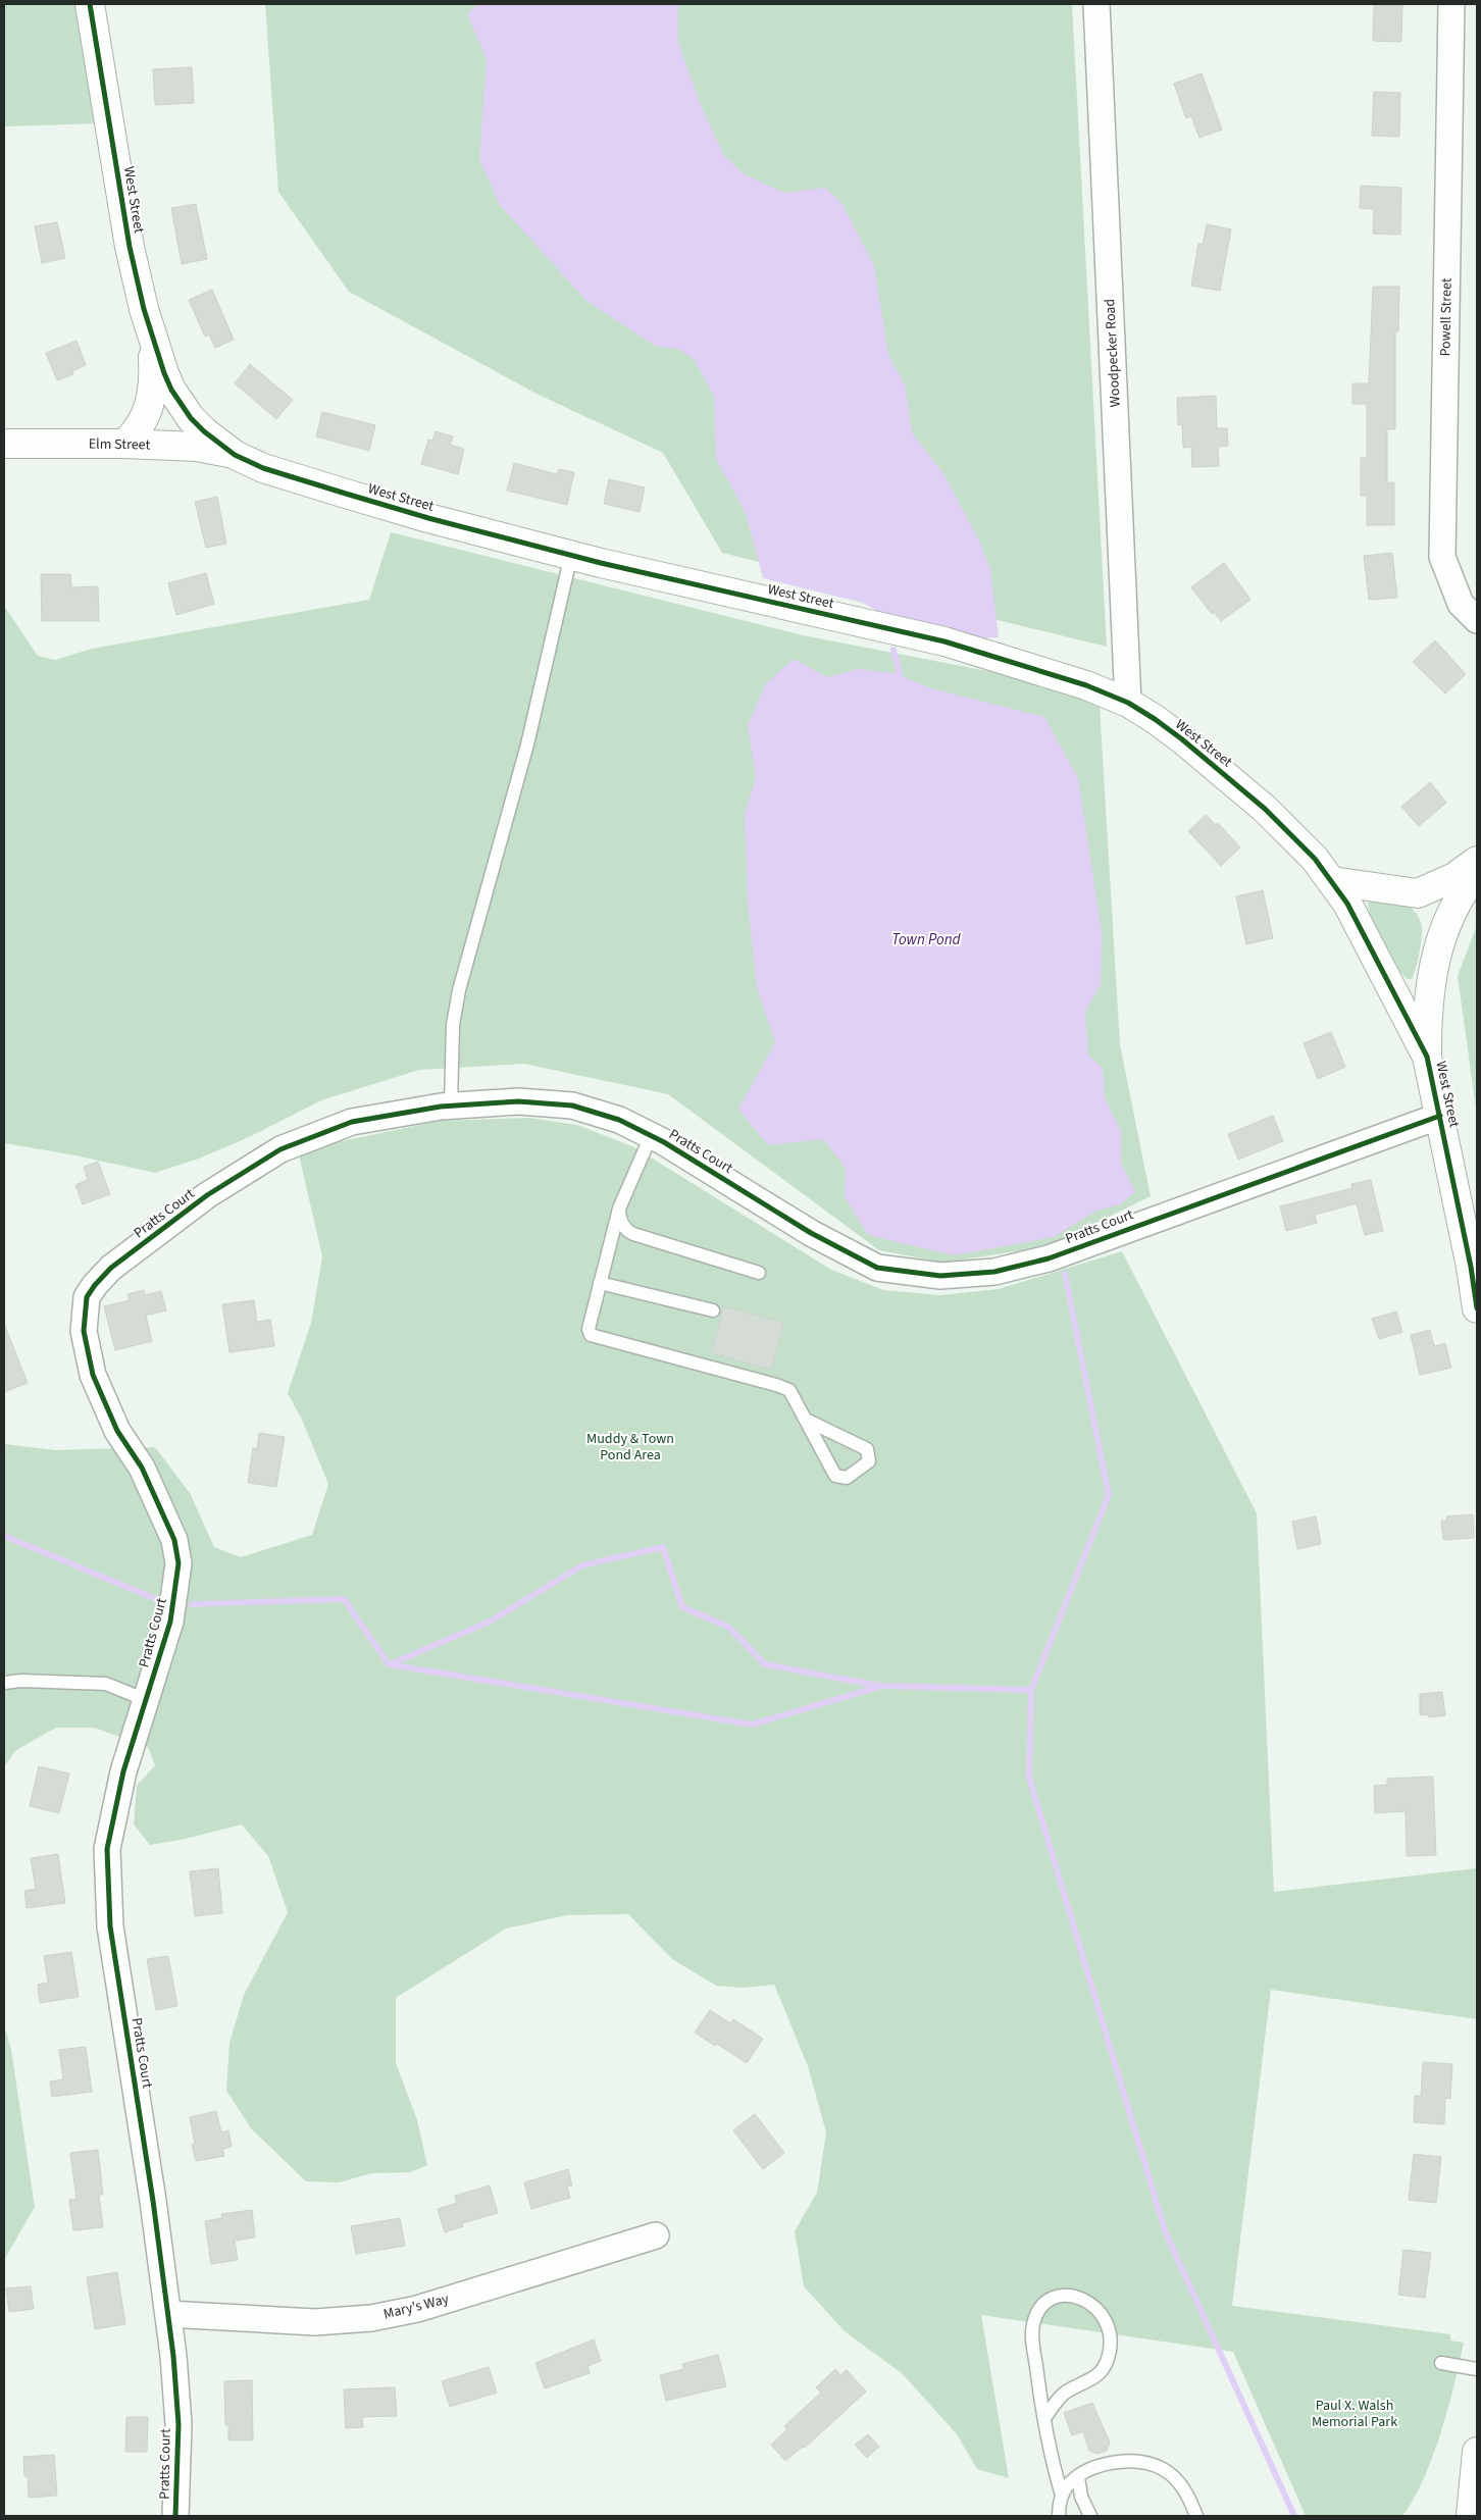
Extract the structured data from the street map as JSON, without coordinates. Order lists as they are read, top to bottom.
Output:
{
  "streets": {
    "street": [
      "West Street",
      "Powell Street",
      "Woodpecker Road",
      "Elm Street",
      "Pratts Court",
      "Mary's Way"
    ]
  },
  "crossings": [
    ["West Street", "Woodpecker Road"],
    ["West Street", "Elm Street"],
    ["West Street", "Pratts Court"],
    ["Pratts Court", "Mary's Way"]
  ],
  "water": ["Town Pond"],
  "parks": ["Muddy & Town Pond Area", "Paul X. Walsh Memorial Park"]
}
